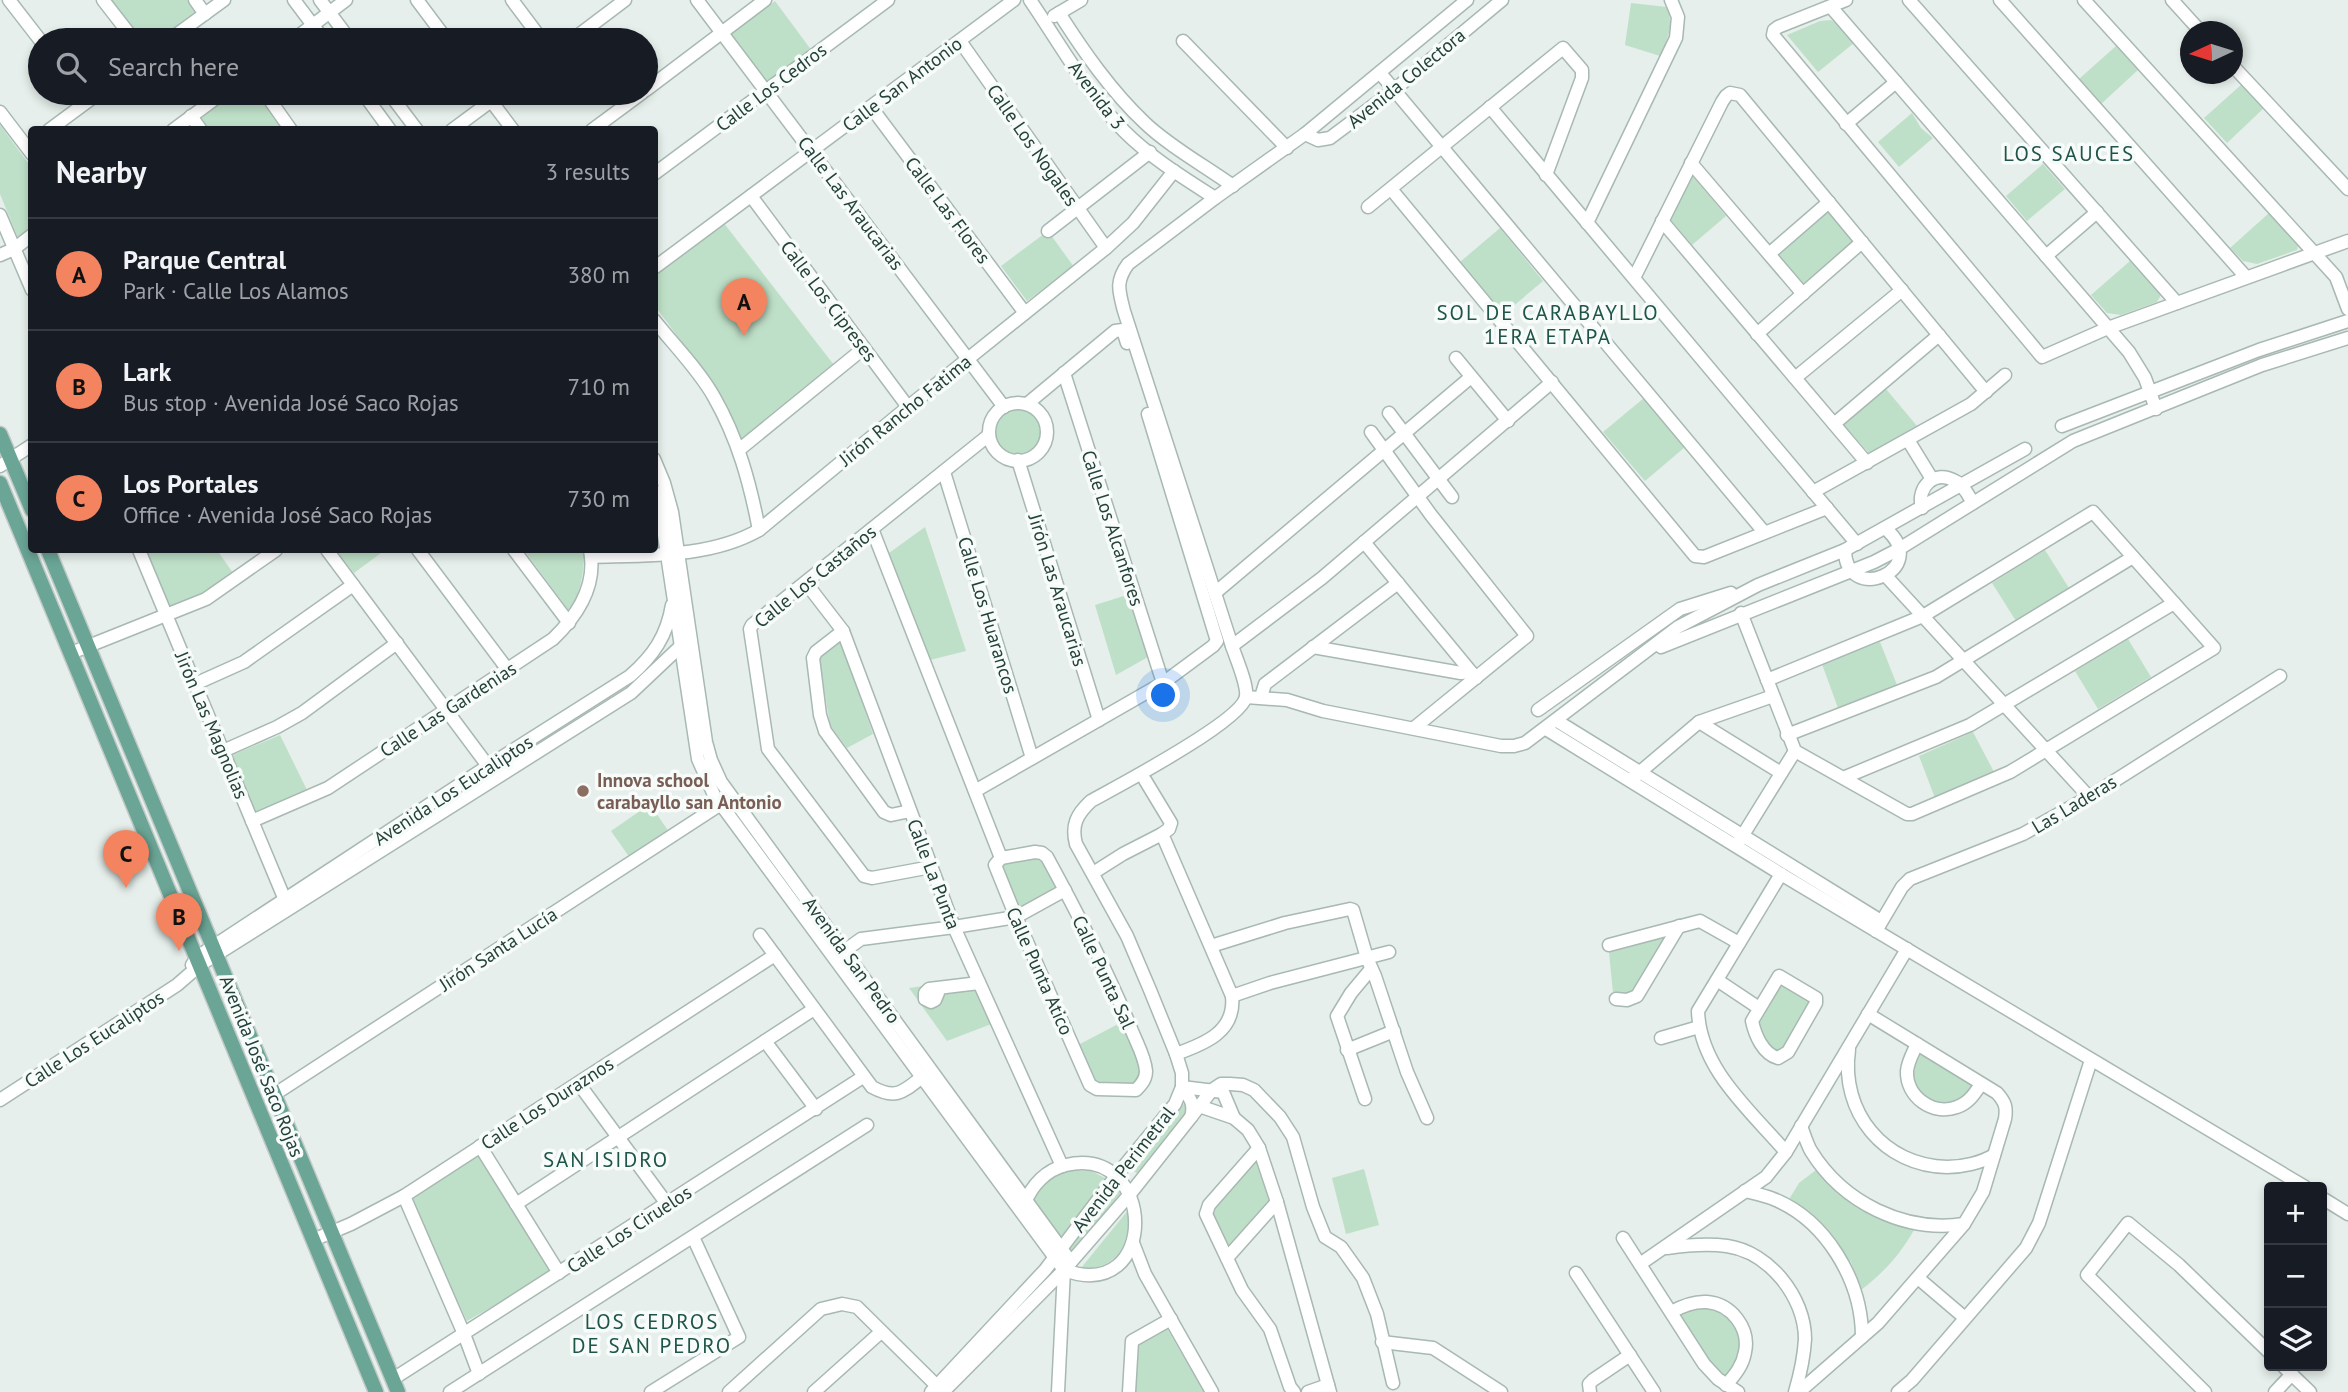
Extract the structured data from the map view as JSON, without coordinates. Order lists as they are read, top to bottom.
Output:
{
  "streets": {
    "main road": ["Avenida José Saco Rojas"],
    "street": [
      "Avenida Colectora",
      "Calle San Antonio",
      "Calle Los Cedros",
      "Avenida 3",
      "Calle Los Nogales",
      "Calle Las Araucarias",
      "Calle Las Flores",
      "Calle Los Cipreses",
      "Jirón Rancho Fatima",
      "Calle Los Alcanfores",
      "Calle Los Castaños",
      "Jirón Las Araucarias",
      "Calle Los Huarancos",
      "Calle Las Gardenias",
      "Jirón Las Magnolias",
      "Avenida Los Eucaliptos",
      "Las Laderas",
      "Calle La Punta",
      "Jirón Santa Lucía",
      "Avenida San Pedro",
      "Calle Punta Atico",
      "Calle Punta Sal",
      "Calle Los Eucaliptos",
      "Calle Los Duraznos",
      "Avenida Perimetral",
      "Calle Los Ciruelos"
    ]
  },
  "crossings": [
    ["Avenida Colectora", "Avenida 3"],
    ["Calle San Antonio", "Calle Los Nogales"],
    ["Calle San Antonio", "Calle Las Araucarias"],
    ["Calle San Antonio", "Calle Las Flores"],
    ["Calle San Antonio", "Calle Los Cipreses"],
    ["Calle Los Cedros", "Calle Las Araucarias"],
    ["Avenida 3", "Jirón Rancho Fatima"],
    ["Calle Los Nogales", "Jirón Rancho Fatima"],
    ["Calle Las Araucarias", "Jirón Rancho Fatima"],
    ["Calle Las Araucarias", "Calle Los Castaños"],
    ["Calle Las Araucarias", "Jirón Las Araucarias"],
    ["Calle Las Flores", "Jirón Rancho Fatima"],
    ["Calle Los Cipreses", "Jirón Rancho Fatima"],
    ["Jirón Rancho Fatima", "Calle Las Gardenias"],
    ["Jirón Rancho Fatima", "Avenida San Pedro"],
    ["Calle Los Castaños", "Jirón Las Araucarias"],
    ["Calle Los Castaños", "Calle Los Huarancos"],
    ["Calle Los Castaños", "Calle La Punta"],
    ["Calle Los Castaños", "Calle Punta Atico"],
    ["Calle Las Gardenias", "Jirón Las Magnolias"],
    ["Jirón Las Magnolias", "Avenida Los Eucaliptos"],
    ["Avenida Los Eucaliptos", "Avenida San Pedro"],
    ["Avenida Los Eucaliptos", "Calle Los Eucaliptos"],
    ["Avenida Los Eucaliptos", "Avenida José Saco Rojas"],
    ["Jirón Santa Lucía", "Avenida San Pedro"],
    ["Jirón Santa Lucía", "Avenida José Saco Rojas"],
    ["Avenida San Pedro", "Avenida Perimetral"],
    ["Calle Punta Atico", "Calle Punta Sal"],
    ["Calle Los Eucaliptos", "Avenida José Saco Rojas"],
    ["Avenida José Saco Rojas", "Calle Los Duraznos"],
    ["Avenida José Saco Rojas", "Calle Los Ciruelos"]
  ],
  "districts": [
    "LOS SAUCES",
    "SOL DE CARABAYLLO 1ERA ETAPA",
    "SAN ISIDRO",
    "LOS CEDROS DE SAN PEDRO"
  ],
  "places": ["Innova school carabayllo san Antonio"],
  "north": "left",
  "page": {
    "search": "Search here",
    "heading": ["Nearby", "3 results"],
    "list": [
      {
        "mark": "A",
        "name": "Parque Central",
        "note": "Park · Calle Los Alamos",
        "value": "380 m"
      },
      {
        "mark": "B",
        "name": "Lark",
        "note": "Bus stop · Avenida José Saco Rojas",
        "value": "710 m"
      },
      {
        "mark": "C",
        "name": "Los Portales",
        "note": "Office · Avenida José Saco Rojas",
        "value": "730 m"
      }
    ],
    "pins": ["A", "C", "B"],
    "map_buttons": ["+", "−"]
  }
}
